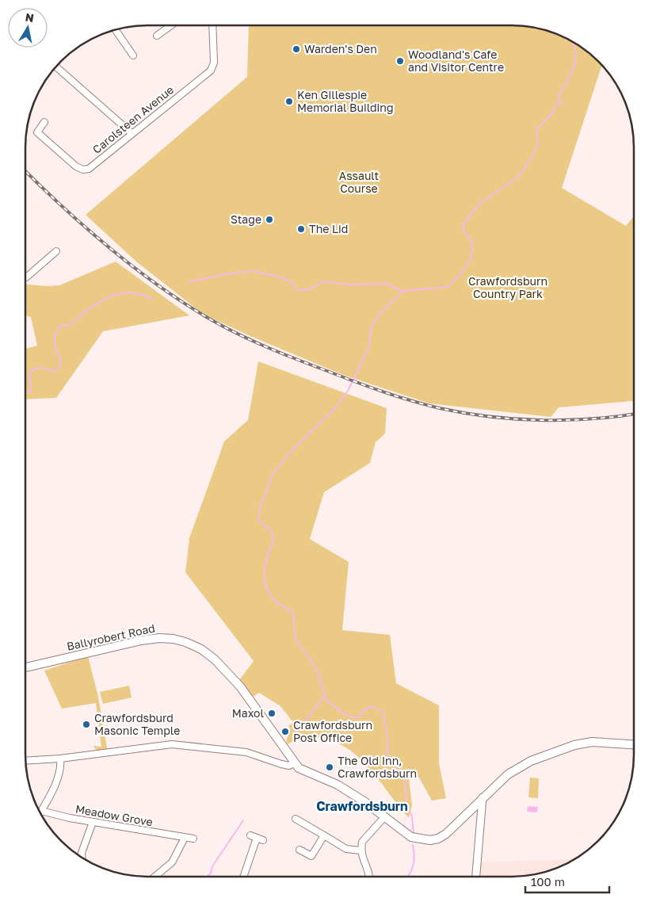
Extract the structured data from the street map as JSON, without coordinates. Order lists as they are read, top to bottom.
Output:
{
  "streets": {
    "main road": ["Ballyrobert Road"],
    "street": ["Carolsteen Avenue", "Meadow Grove"]
  },
  "districts": ["Crawfordsburn"],
  "parks": ["Assault Course", "Crawfordsburn Country Park"],
  "places": [
    "Warden's Den",
    "Woodland's Cafe and Visitor Centre",
    "Ken Gillespie Memorial Building",
    "Stage",
    "The Lid",
    "Maxol",
    "Crawfordsburd Masonic Temple",
    "Crawfordsburn Post Office",
    "The Old Inn, Crawfordsburn"
  ],
  "scale_bar": "100 m",
  "north": "top"
}
